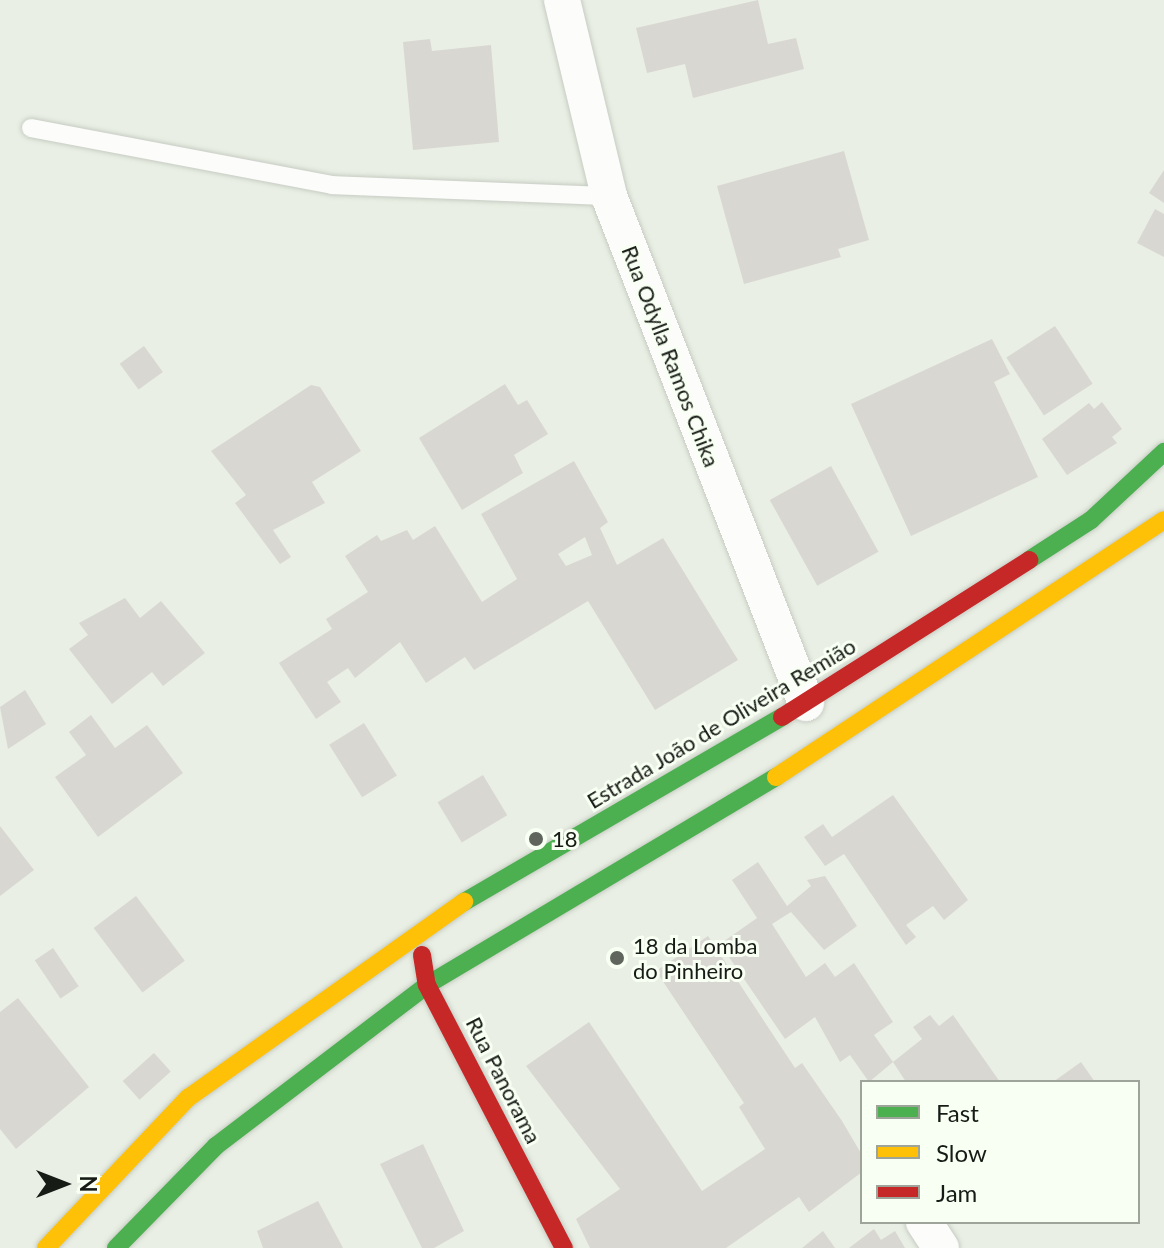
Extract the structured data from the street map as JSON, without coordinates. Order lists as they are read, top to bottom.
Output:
{
  "streets": {
    "main road": ["Estrada João de Oliveira Remião", "Rua Panorama"],
    "street": ["Rua Odylla Ramos Chika"]
  },
  "crossings": [
    ["Rua Odylla Ramos Chika", "Estrada João de Oliveira Remião"],
    ["Estrada João de Oliveira Remião", "Rua Panorama"]
  ],
  "places": ["18", "18 da Lomba do Pinheiro"],
  "legend": ["Fast", "Slow", "Jam"],
  "north": "right"
}
